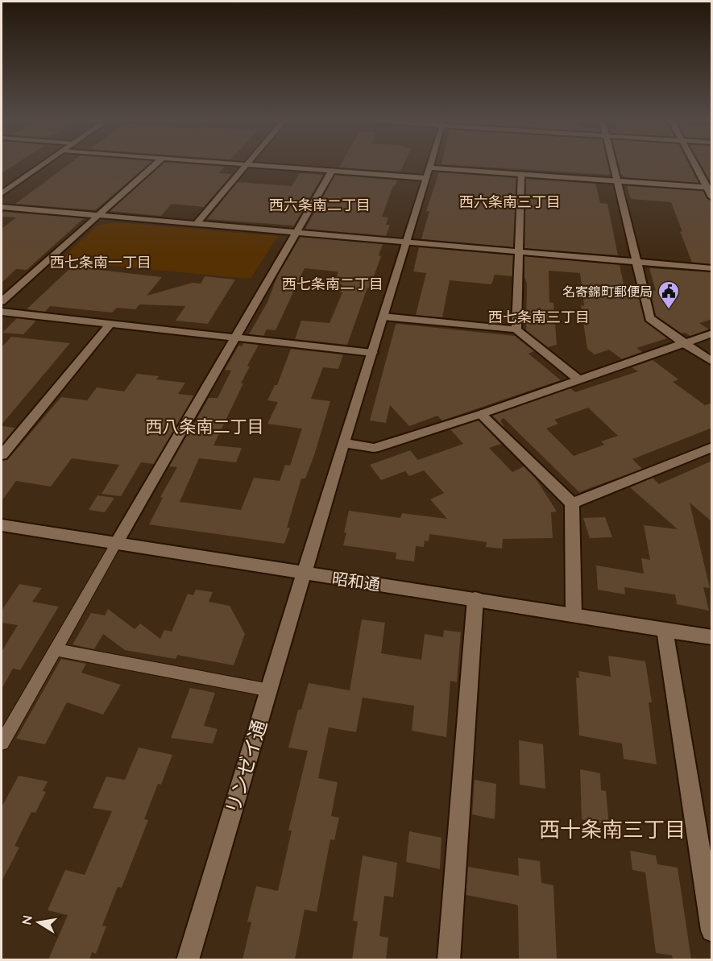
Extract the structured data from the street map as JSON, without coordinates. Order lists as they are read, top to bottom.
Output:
{
  "streets": {
    "street": ["昭和通", "リンゼイ通"]
  },
  "crossings": [
    ["昭和通", "リンゼイ通"]
  ],
  "districts": [
    "西六条南三丁目",
    "西六条南二丁目",
    "西七条南一丁目",
    "西七条南二丁目",
    "西七条南三丁目",
    "西八条南二丁目",
    "西十条南三丁目"
  ],
  "places": {
    "public building": ["名寄錦町郵便局"]
  },
  "north": "left"
}
